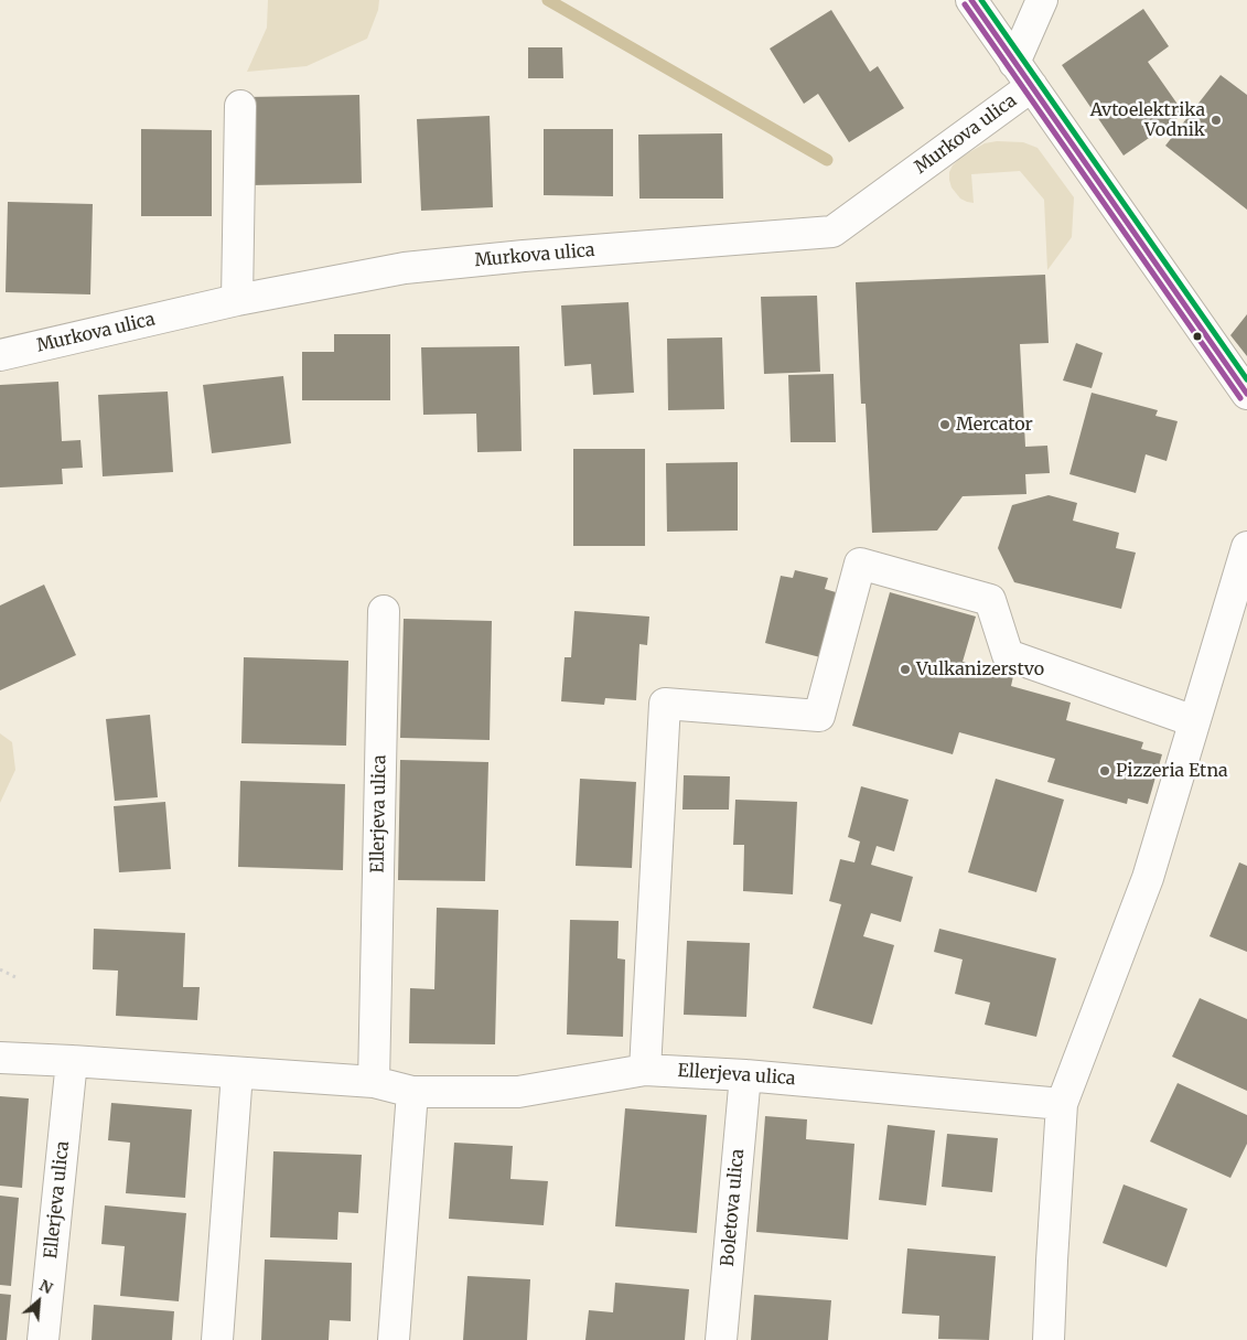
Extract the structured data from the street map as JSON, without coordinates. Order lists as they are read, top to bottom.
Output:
{
  "streets": {
    "street": ["Murkova ulica", "Ellerjeva ulica", "Boletova ulica"]
  },
  "crossings": [
    ["Ellerjeva ulica", "Boletova ulica"]
  ],
  "places": [
    "Avtoelektrika Vodnik",
    "Mercator",
    "Vulkanizerstvo",
    "Pizzeria Etna"
  ],
  "north": "top right"
}
